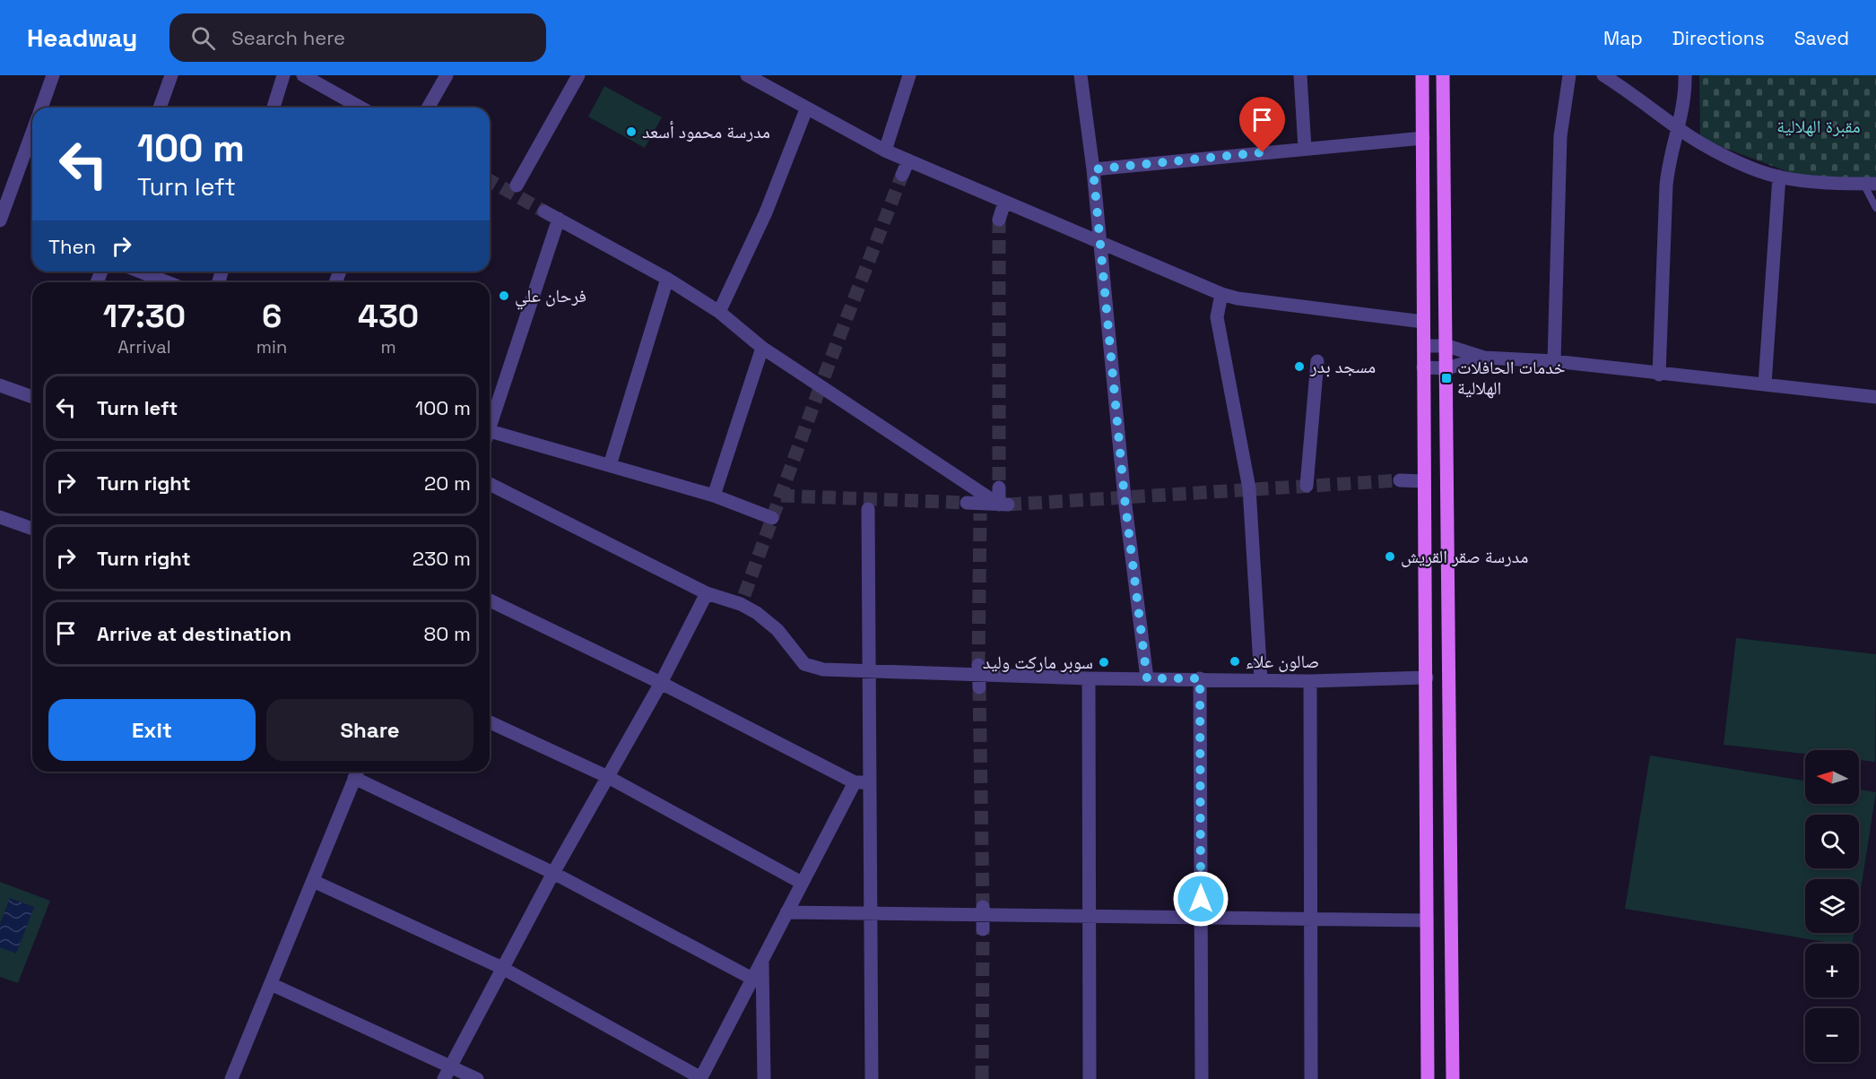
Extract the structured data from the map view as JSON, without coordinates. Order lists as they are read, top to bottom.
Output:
{
  "parks": ["مقبرة الهلالية"],
  "places": {
    "other": [
      "مدرسة محمود أسعد",
      "فرحان علي",
      "مسجد بدر",
      "مدرسة صقر القريش",
      "صالون علاء",
      "سوبر ماركت وليد"
    ],
    "transit": ["خدمات الحافلات الهلالية"]
  },
  "north": "left",
  "page": {
    "header": "Headway",
    "search": "Search here",
    "nav": ["Map", "Directions", "Saved"],
    "turn": ["100 m", "Turn left"],
    "then": "Then",
    "eta": [
      "17:30",
      "Arrival",
      "6",
      "min",
      "430",
      "m"
    ],
    "list": [
      {
        "name": "Turn left",
        "value": "100 m"
      },
      {
        "name": "Turn right",
        "value": "20 m"
      },
      {
        "name": "Turn right",
        "value": "230 m"
      },
      {
        "name": "Arrive at destination",
        "value": "80 m"
      }
    ],
    "buttons": ["Exit", "Share"],
    "map_buttons": ["+", "−"]
  }
}
